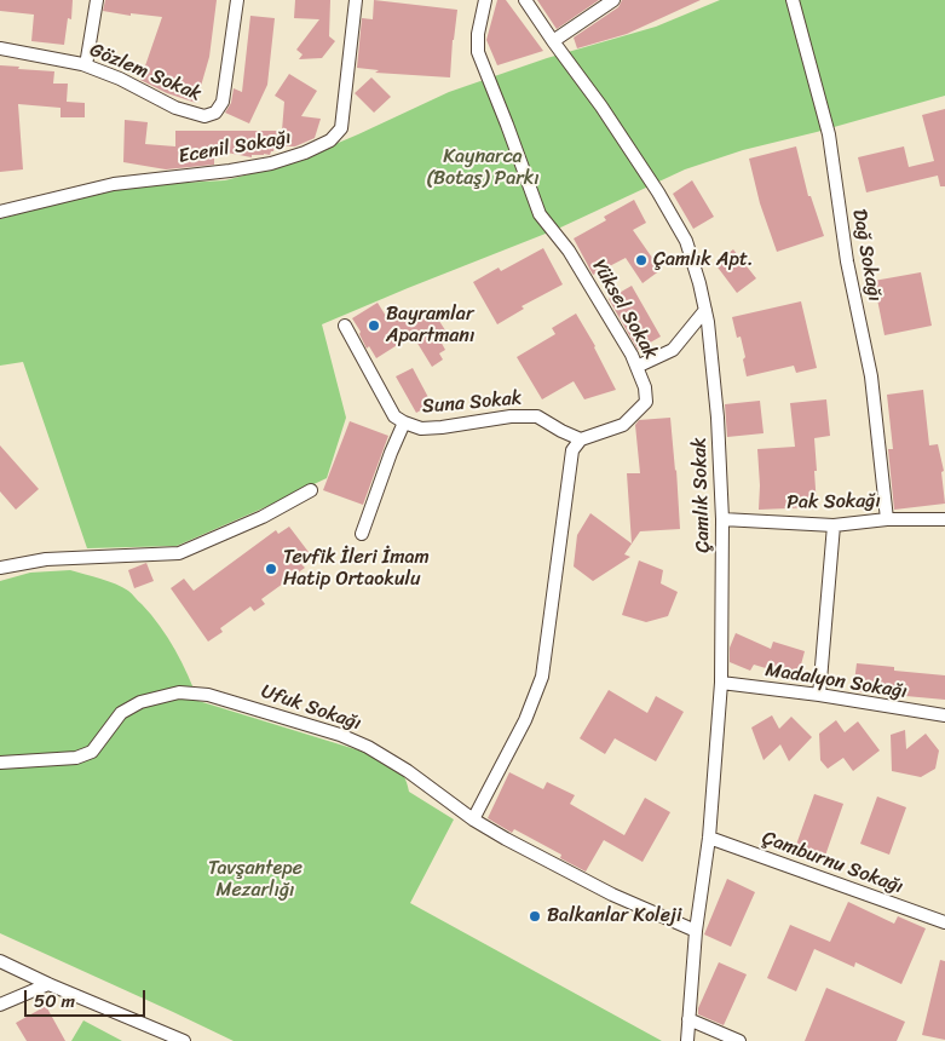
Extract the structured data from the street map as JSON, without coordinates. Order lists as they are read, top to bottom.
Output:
{
  "streets": {
    "street": [
      "Gözlem Sokak",
      "Ecenil Sokağı",
      "Dağ Sokağı",
      "Yüksel Sokak",
      "Suna Sokak",
      "Çamlık Sokak",
      "Pak Sokağı",
      "Madalyon Sokağı",
      "Ufuk Sokağı",
      "Çamburnu Sokağı"
    ]
  },
  "crossings": [
    ["Dağ Sokağı", "Pak Sokağı"],
    ["Yüksel Sokak", "Suna Sokak"],
    ["Çamlık Sokak", "Pak Sokağı"],
    ["Çamlık Sokak", "Madalyon Sokağı"],
    ["Çamlık Sokak", "Ufuk Sokağı"],
    ["Çamlık Sokak", "Çamburnu Sokağı"]
  ],
  "parks": ["Kaynarca (Botaş) Parkı", "Tavşantepe Mezarlığı"],
  "places": [
    "Çamlık Apt.",
    "Bayramlar Apartmanı",
    "Tevfik İleri İmam Hatip Ortaokulu",
    "Balkanlar Koleji"
  ],
  "scale_bar": "50 m"
}
